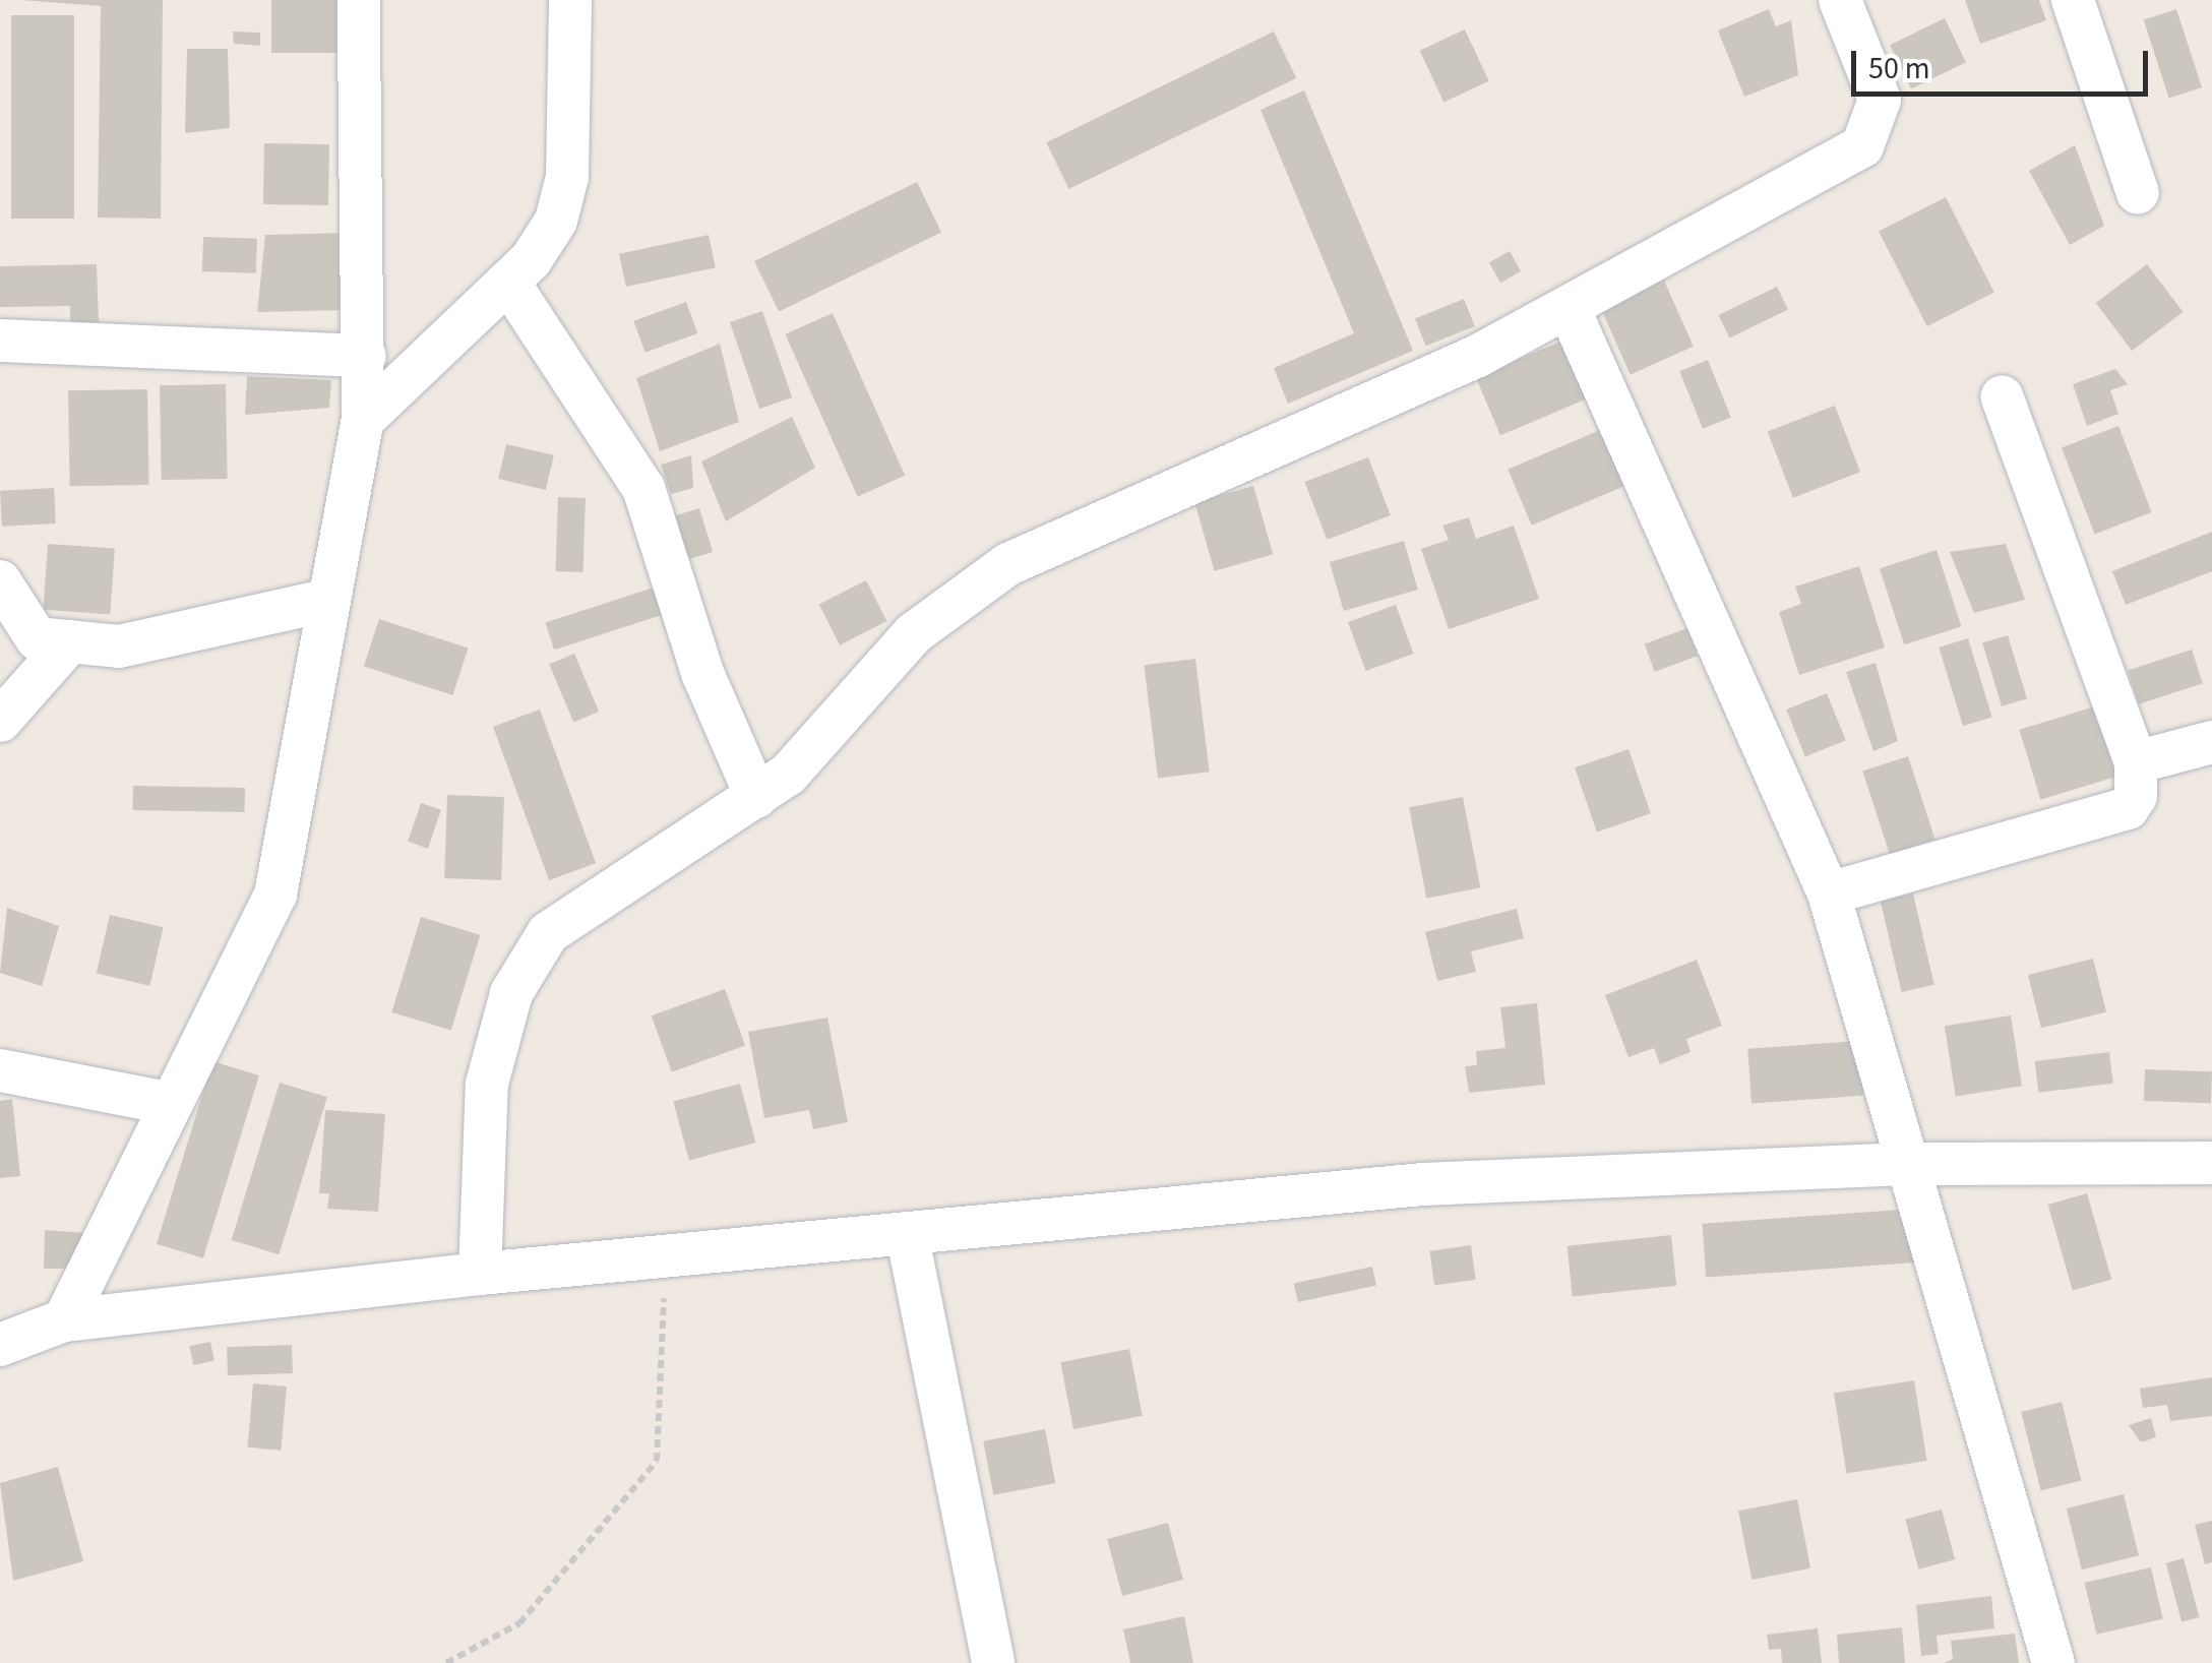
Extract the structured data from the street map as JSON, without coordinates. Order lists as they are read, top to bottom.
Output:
{
  "scale_bar": "50 m"
}
